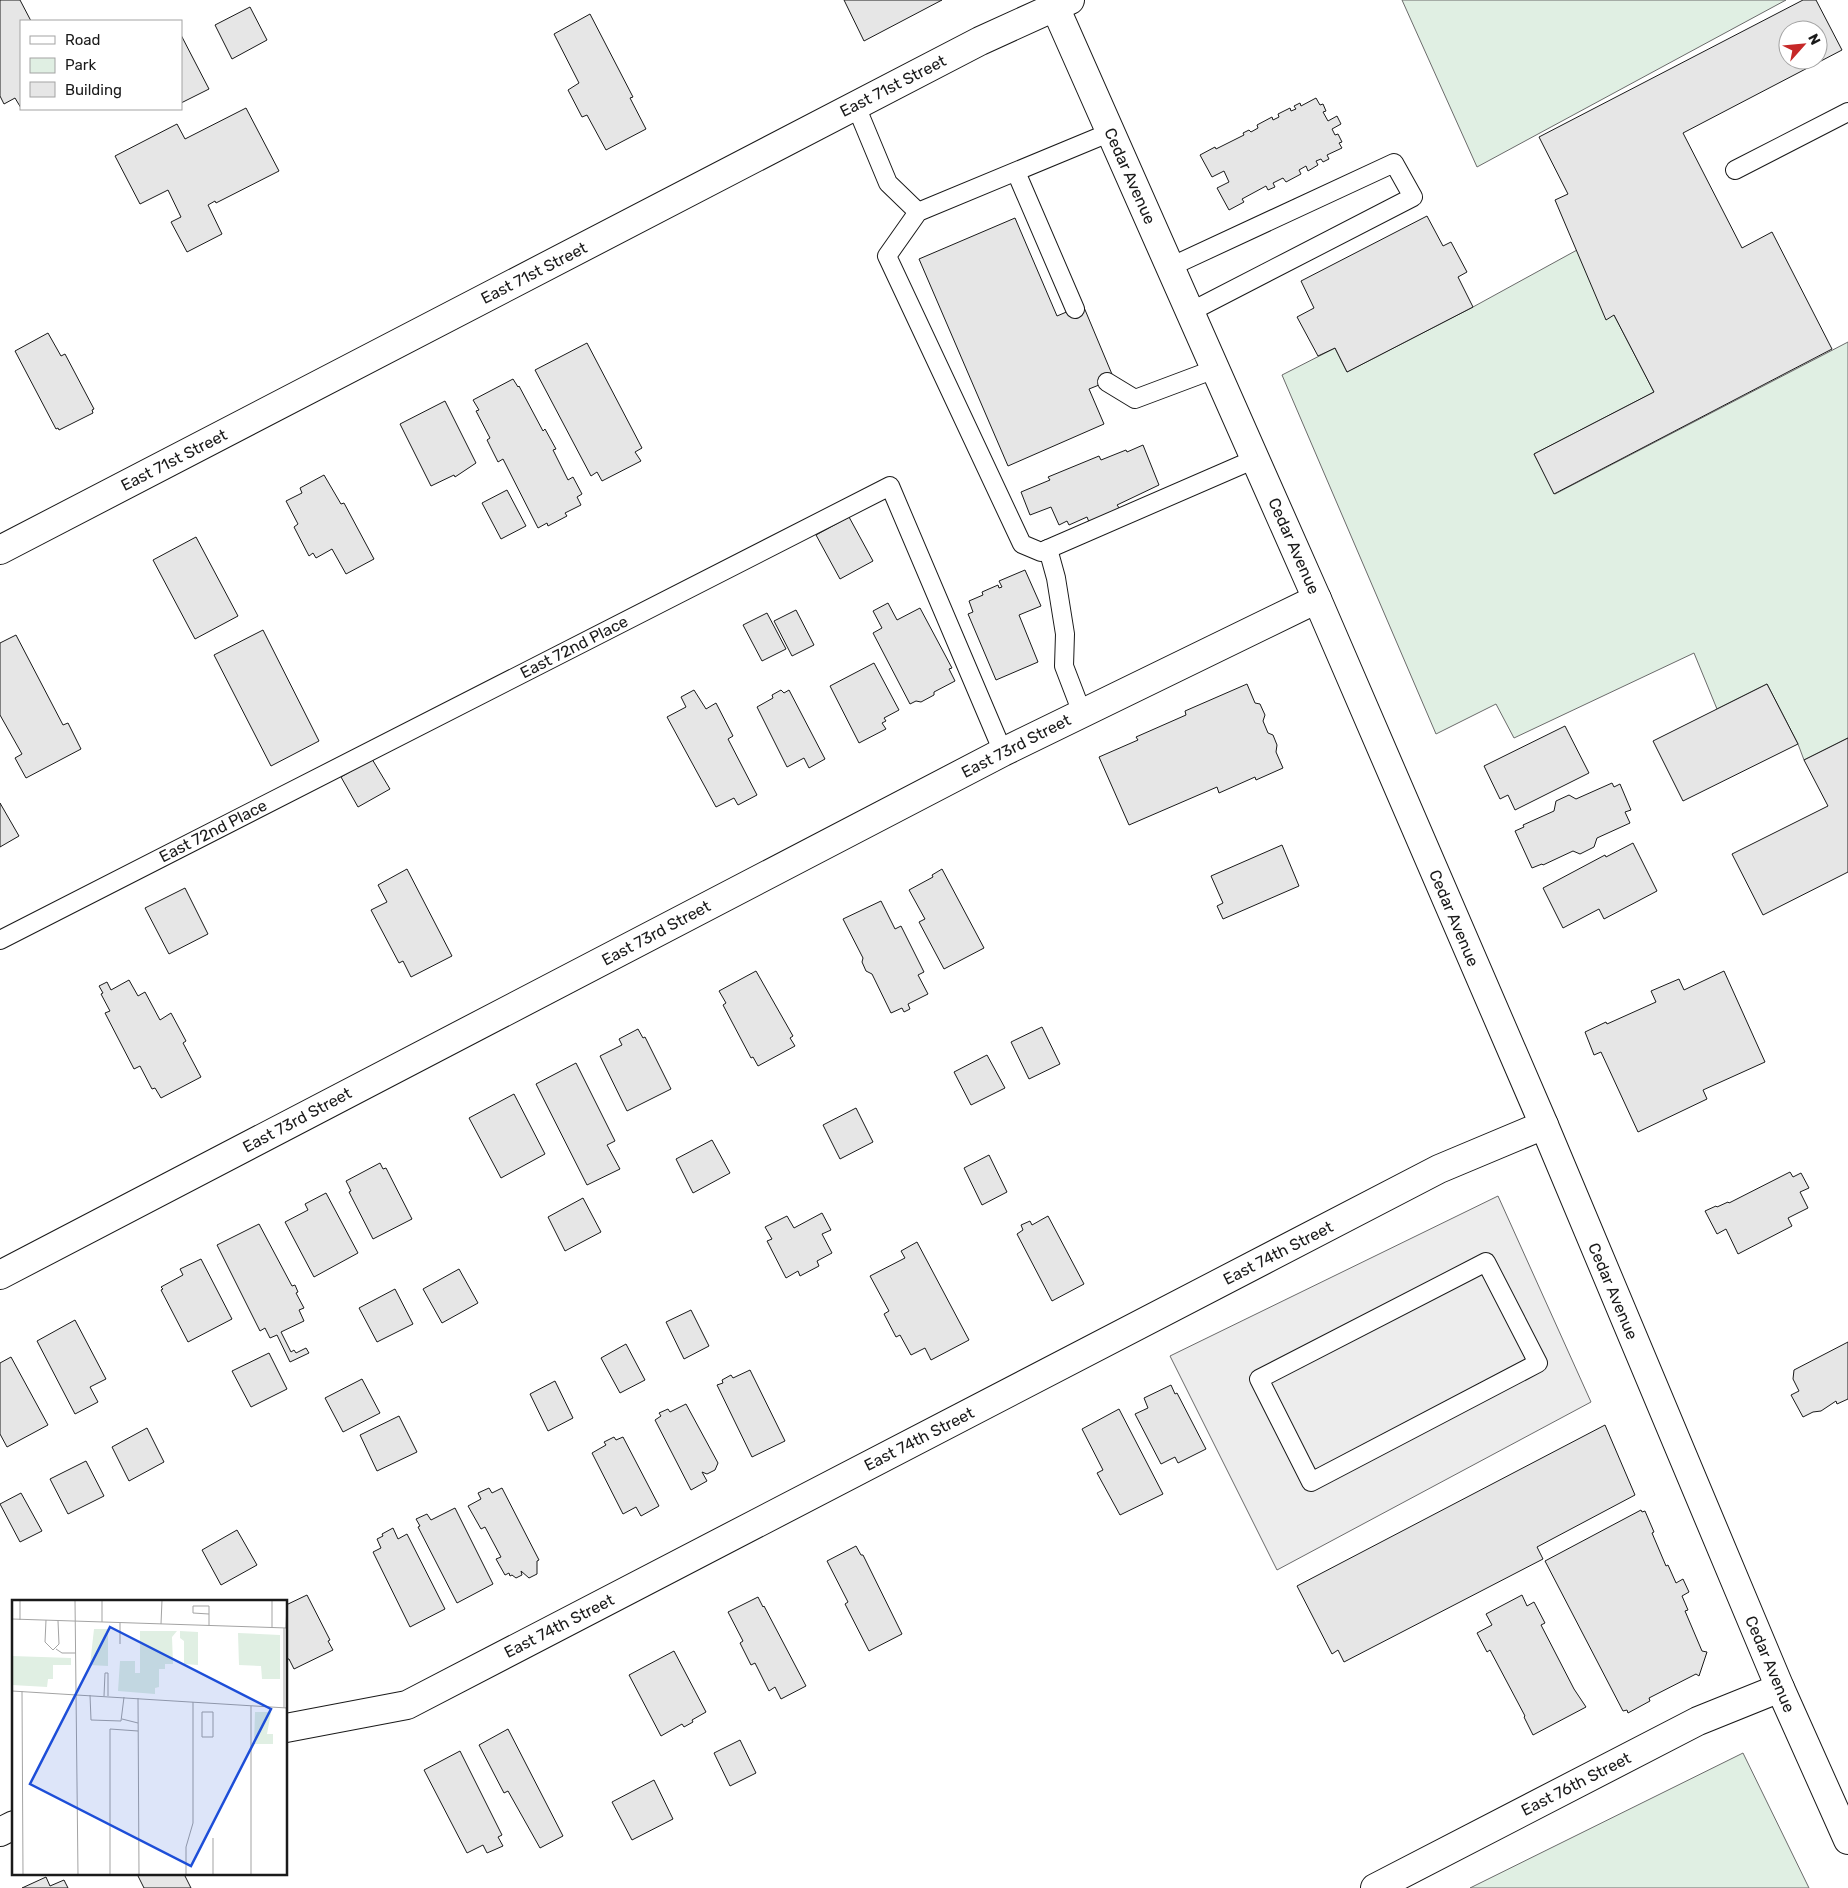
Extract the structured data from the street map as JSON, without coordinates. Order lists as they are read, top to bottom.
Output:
{
  "streets": {
    "street": [
      "East 71st Street",
      "Cedar Avenue",
      "East 73rd Street",
      "East 74th Street",
      "East 76th Street"
    ],
    "lane": ["East 72nd Place"]
  },
  "crossings": [
    ["East 71st Street", "Cedar Avenue"],
    ["Cedar Avenue", "East 73rd Street"],
    ["Cedar Avenue", "East 74th Street"],
    ["Cedar Avenue", "East 76th Street"],
    ["East 72nd Place", "East 73rd Street"]
  ],
  "legend": ["Road", "Park", "Building"],
  "north": "top right"
}
